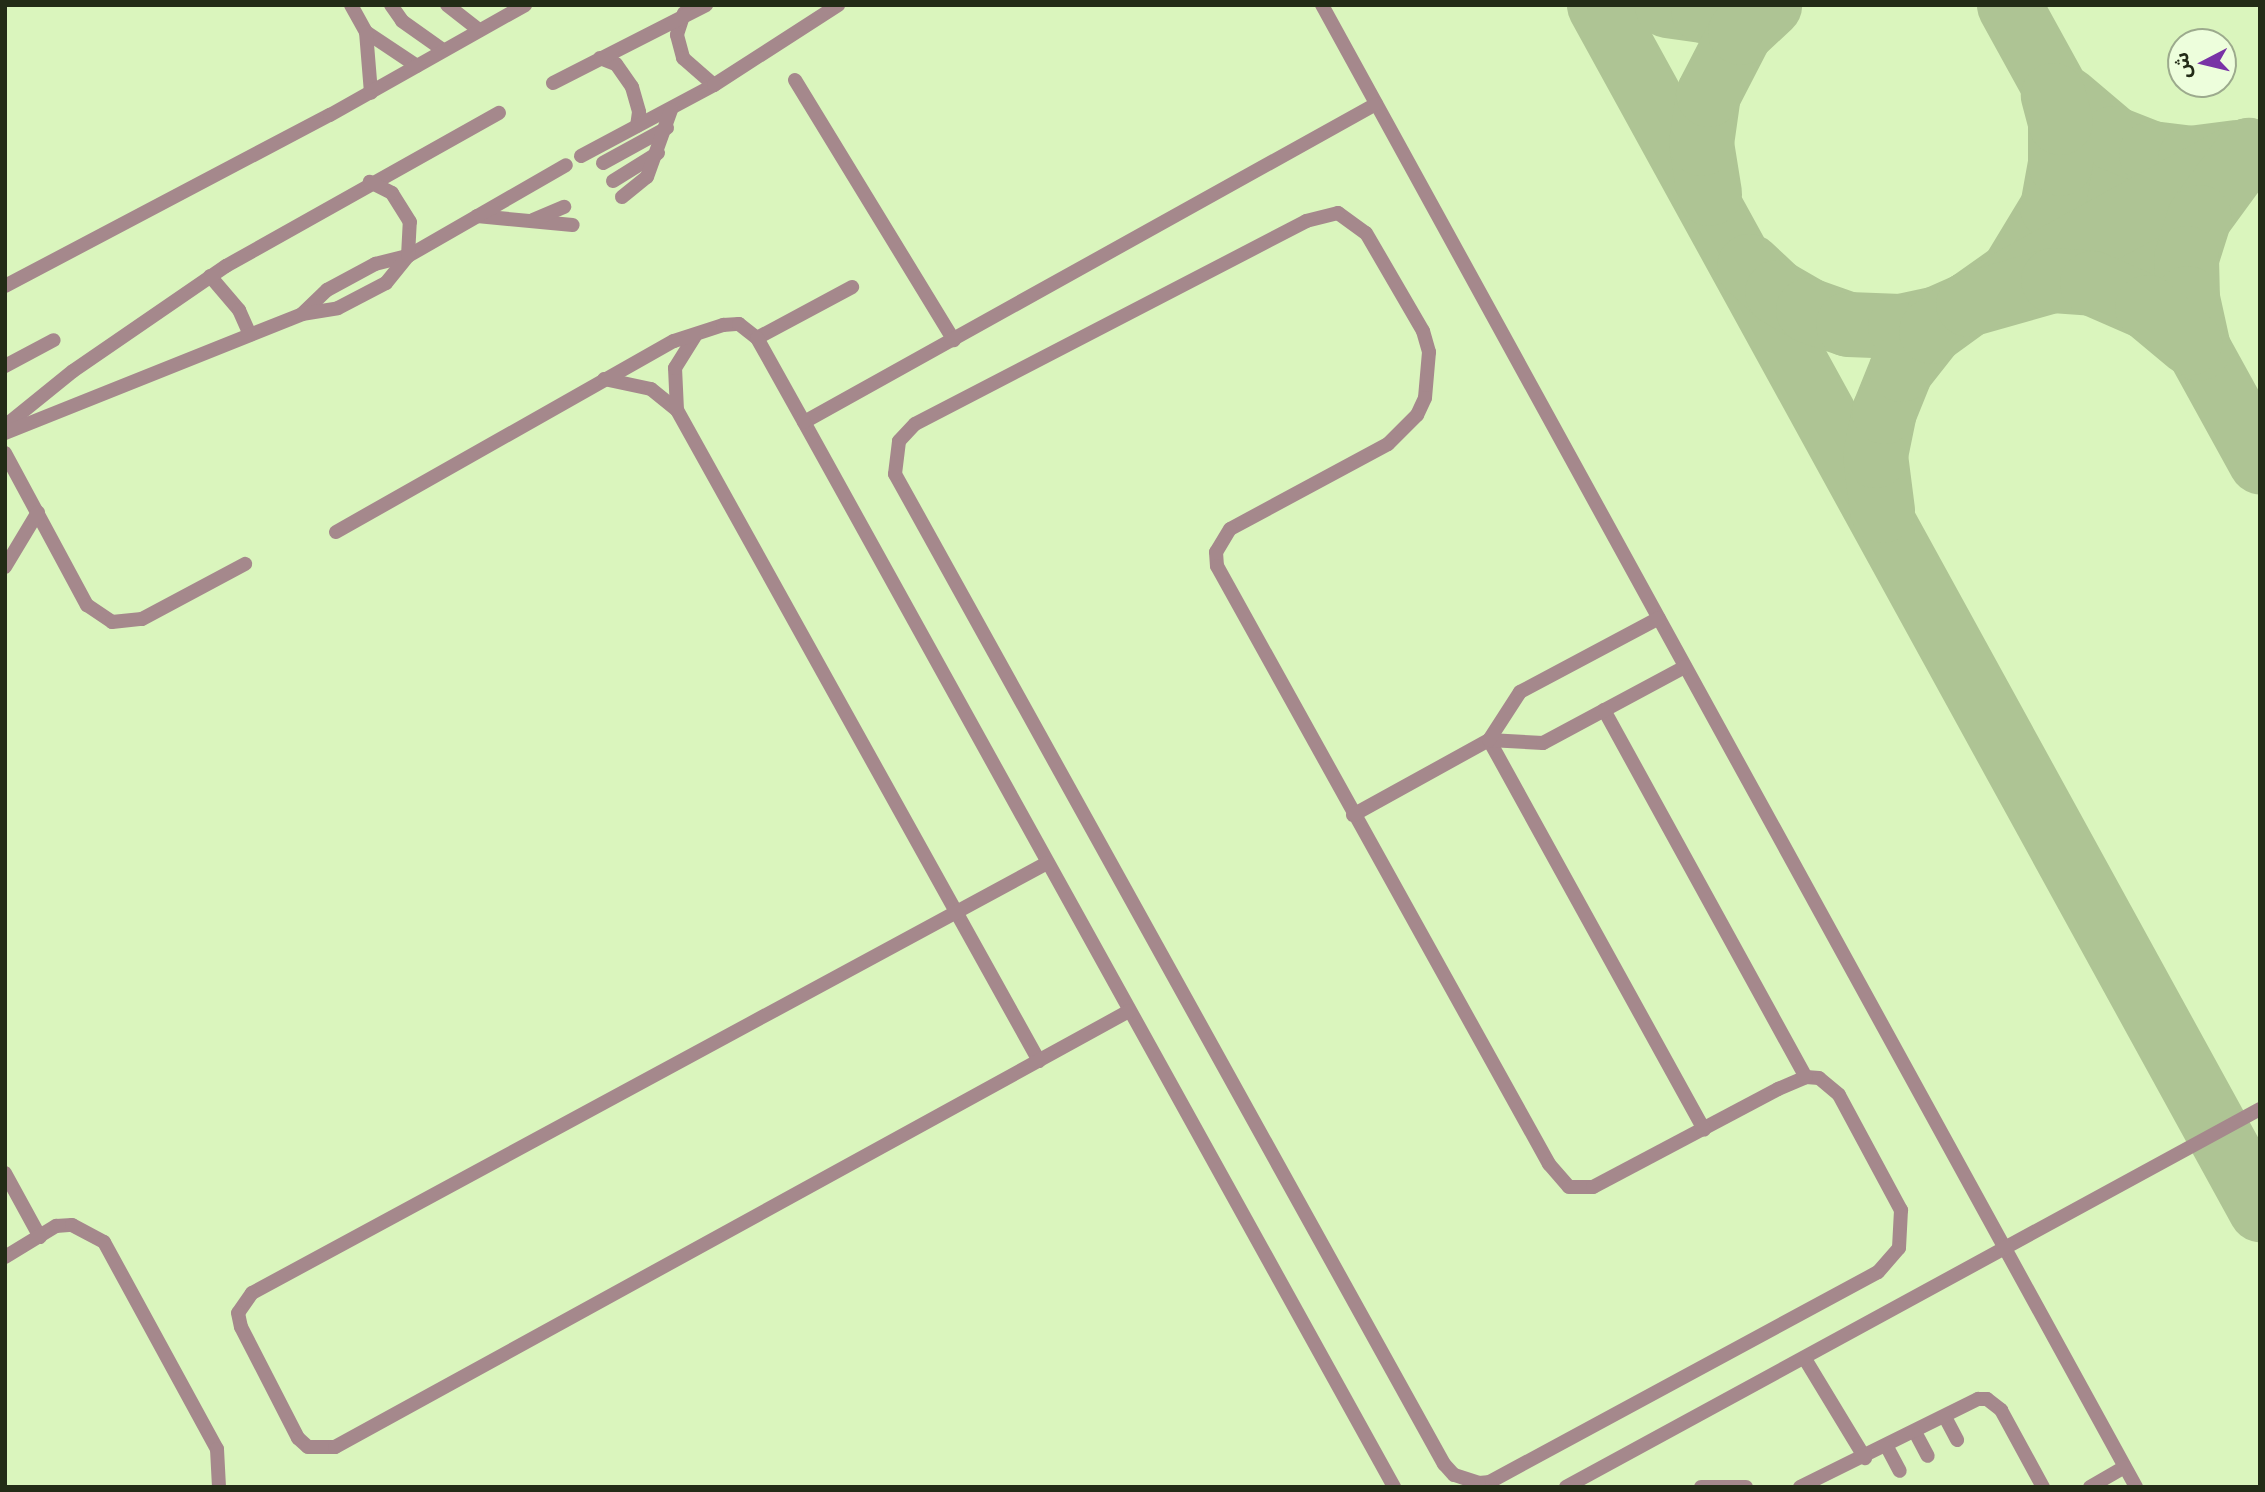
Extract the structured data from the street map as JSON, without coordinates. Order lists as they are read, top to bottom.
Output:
{
  "north": "left"
}
